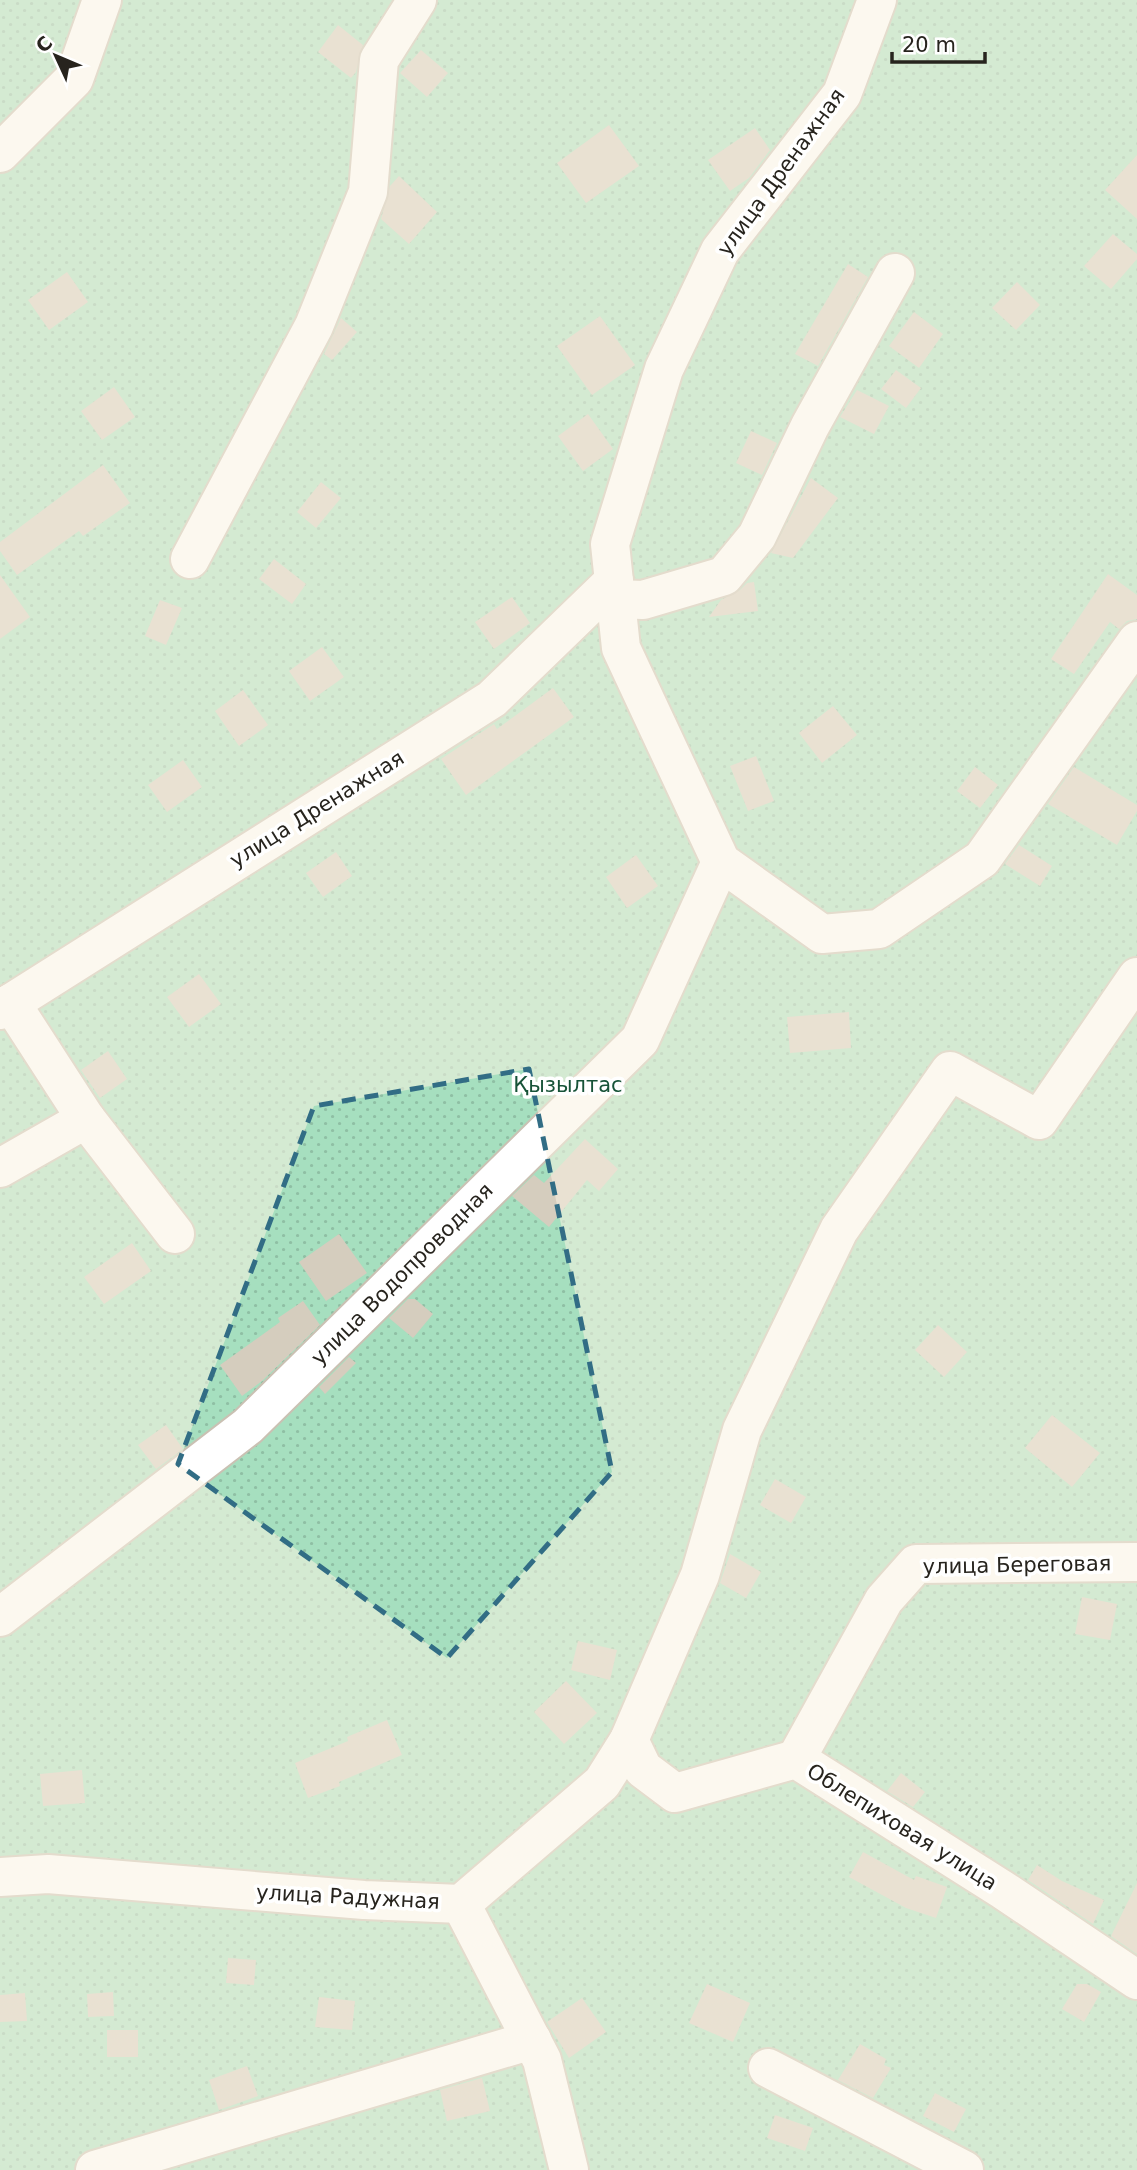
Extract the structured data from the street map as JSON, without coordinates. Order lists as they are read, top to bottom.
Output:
{
  "streets": {
    "street": [
      "улица Дренажная",
      "улица Водопроводная",
      "улица Береговая",
      "Облепиховая улица",
      "улица Радужная"
    ]
  },
  "crossings": [
    ["улица Дренажная", "улица Водопроводная"],
    ["улица Береговая", "Облепиховая улица"],
    ["Облепиховая улица", "улица Радужная"]
  ],
  "parks": ["Қызылтас"],
  "scale_bar": "20 m",
  "north": "top left"
}
